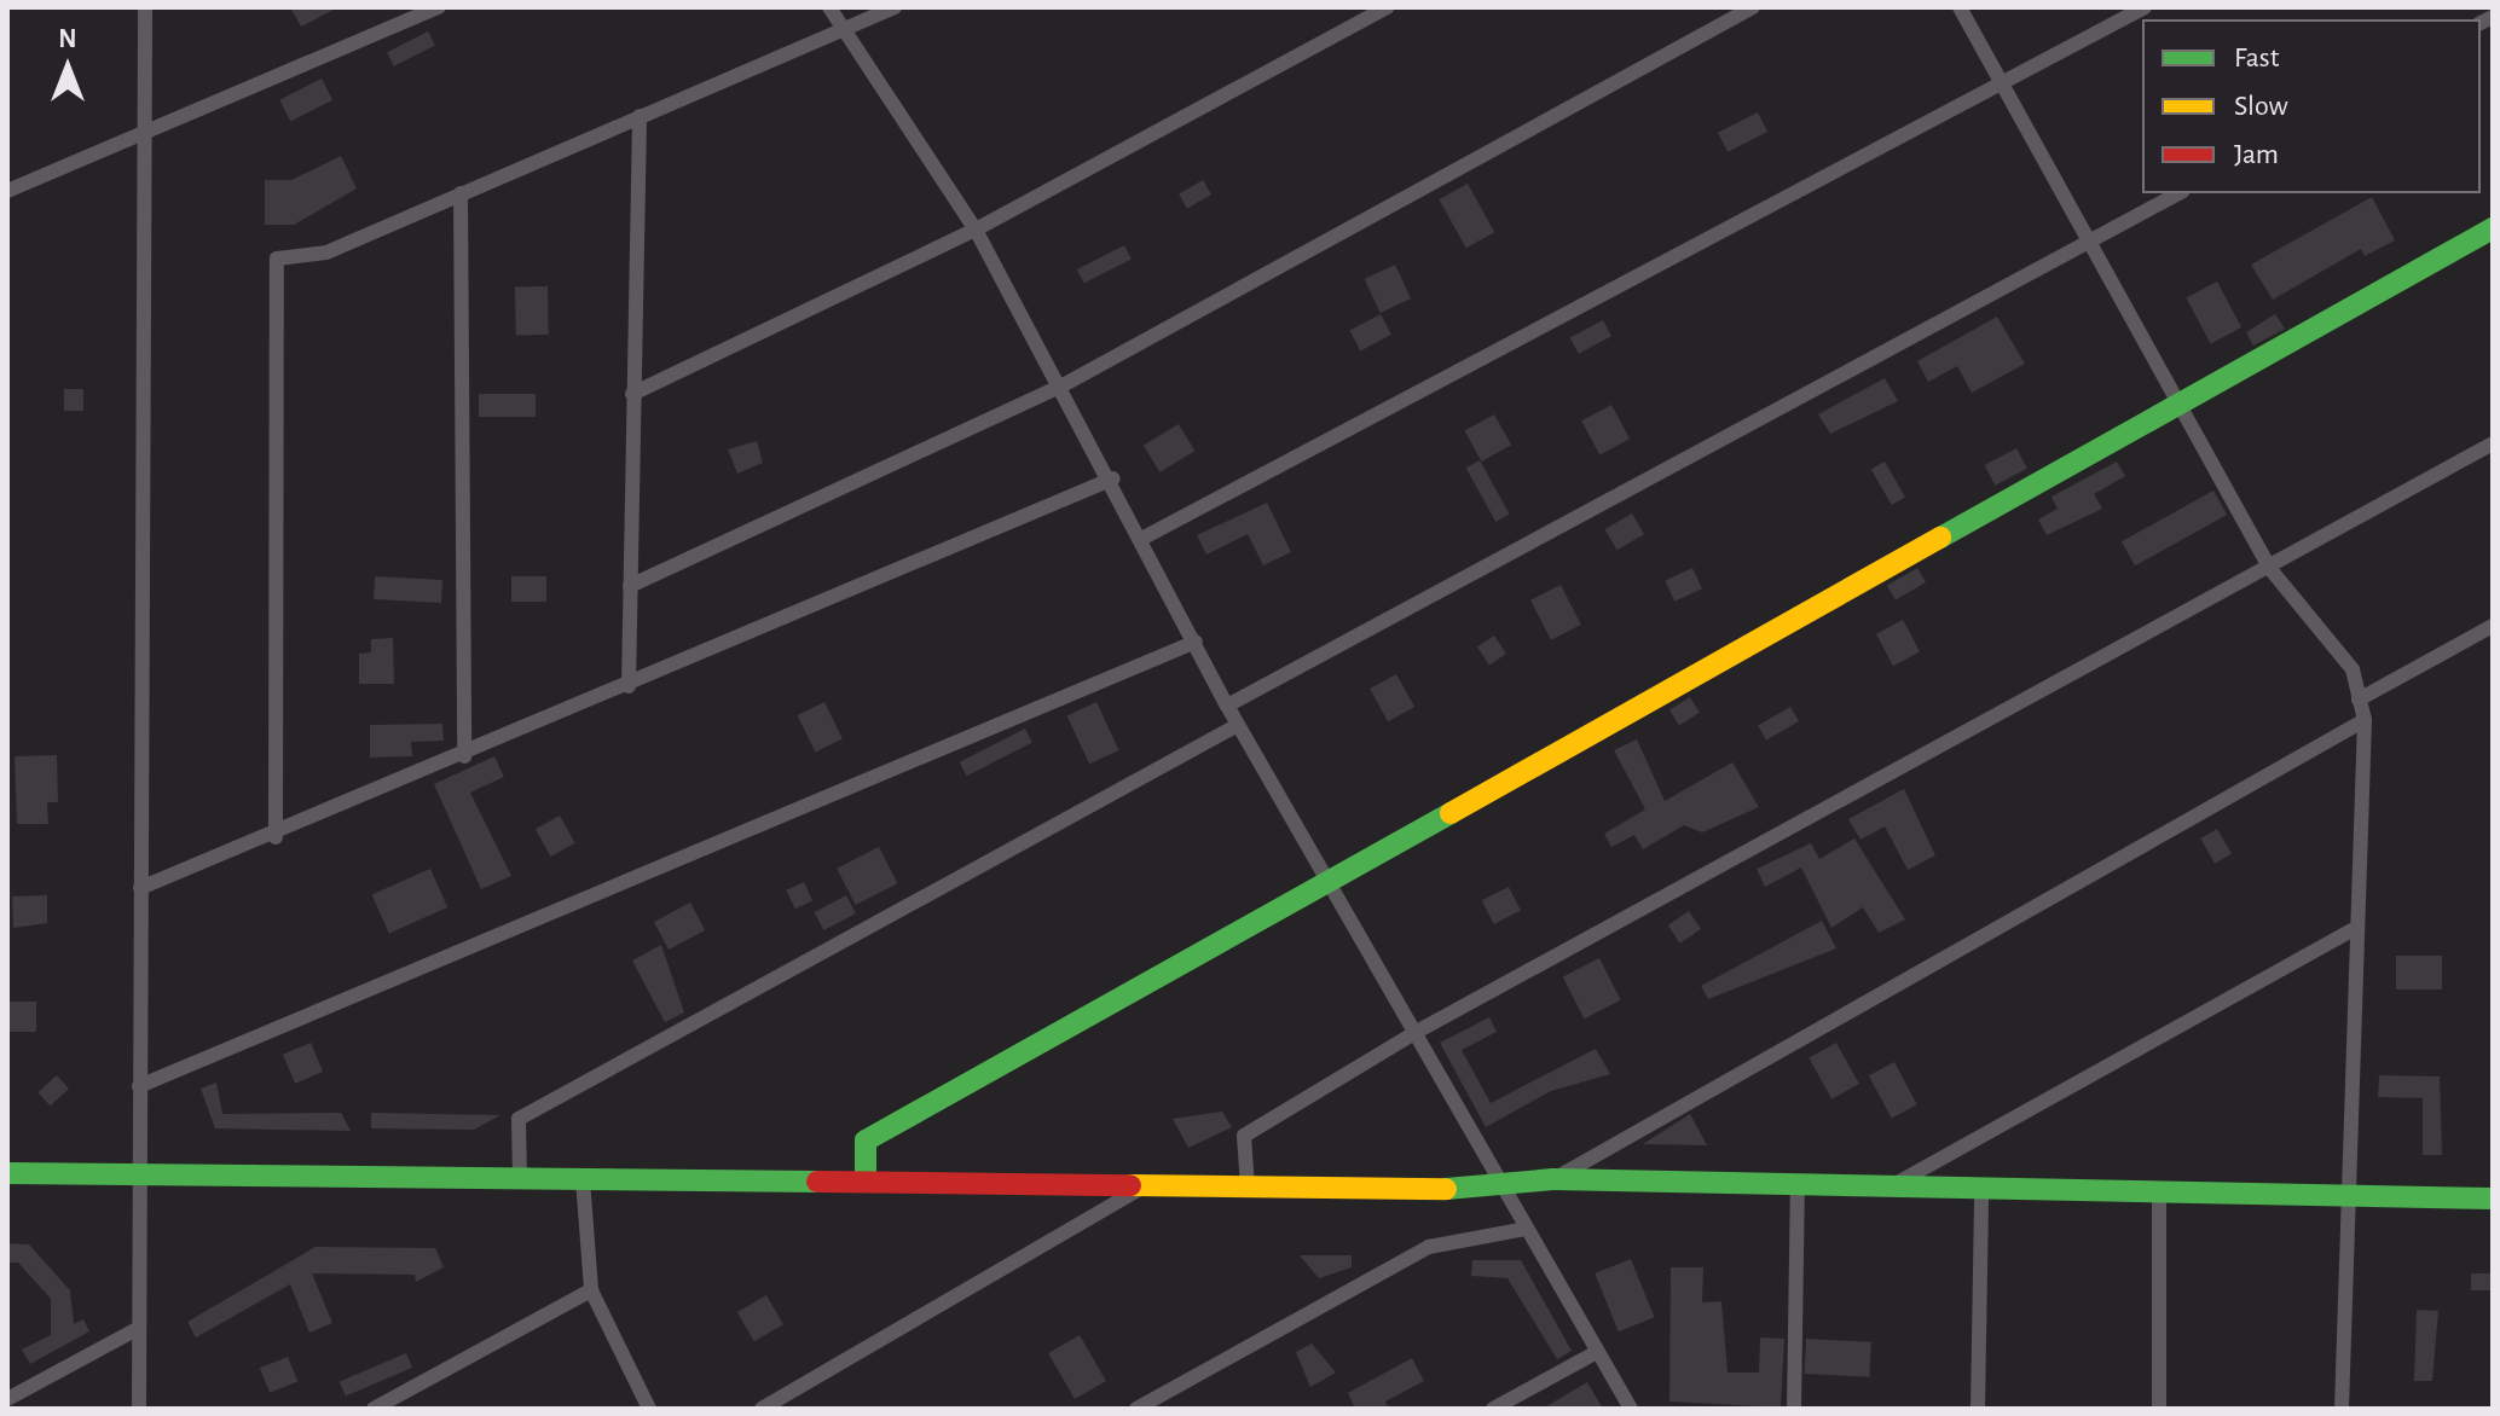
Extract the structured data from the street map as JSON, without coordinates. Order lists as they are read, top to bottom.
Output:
{
  "legend": ["Fast", "Slow", "Jam"],
  "north": "top"
}
